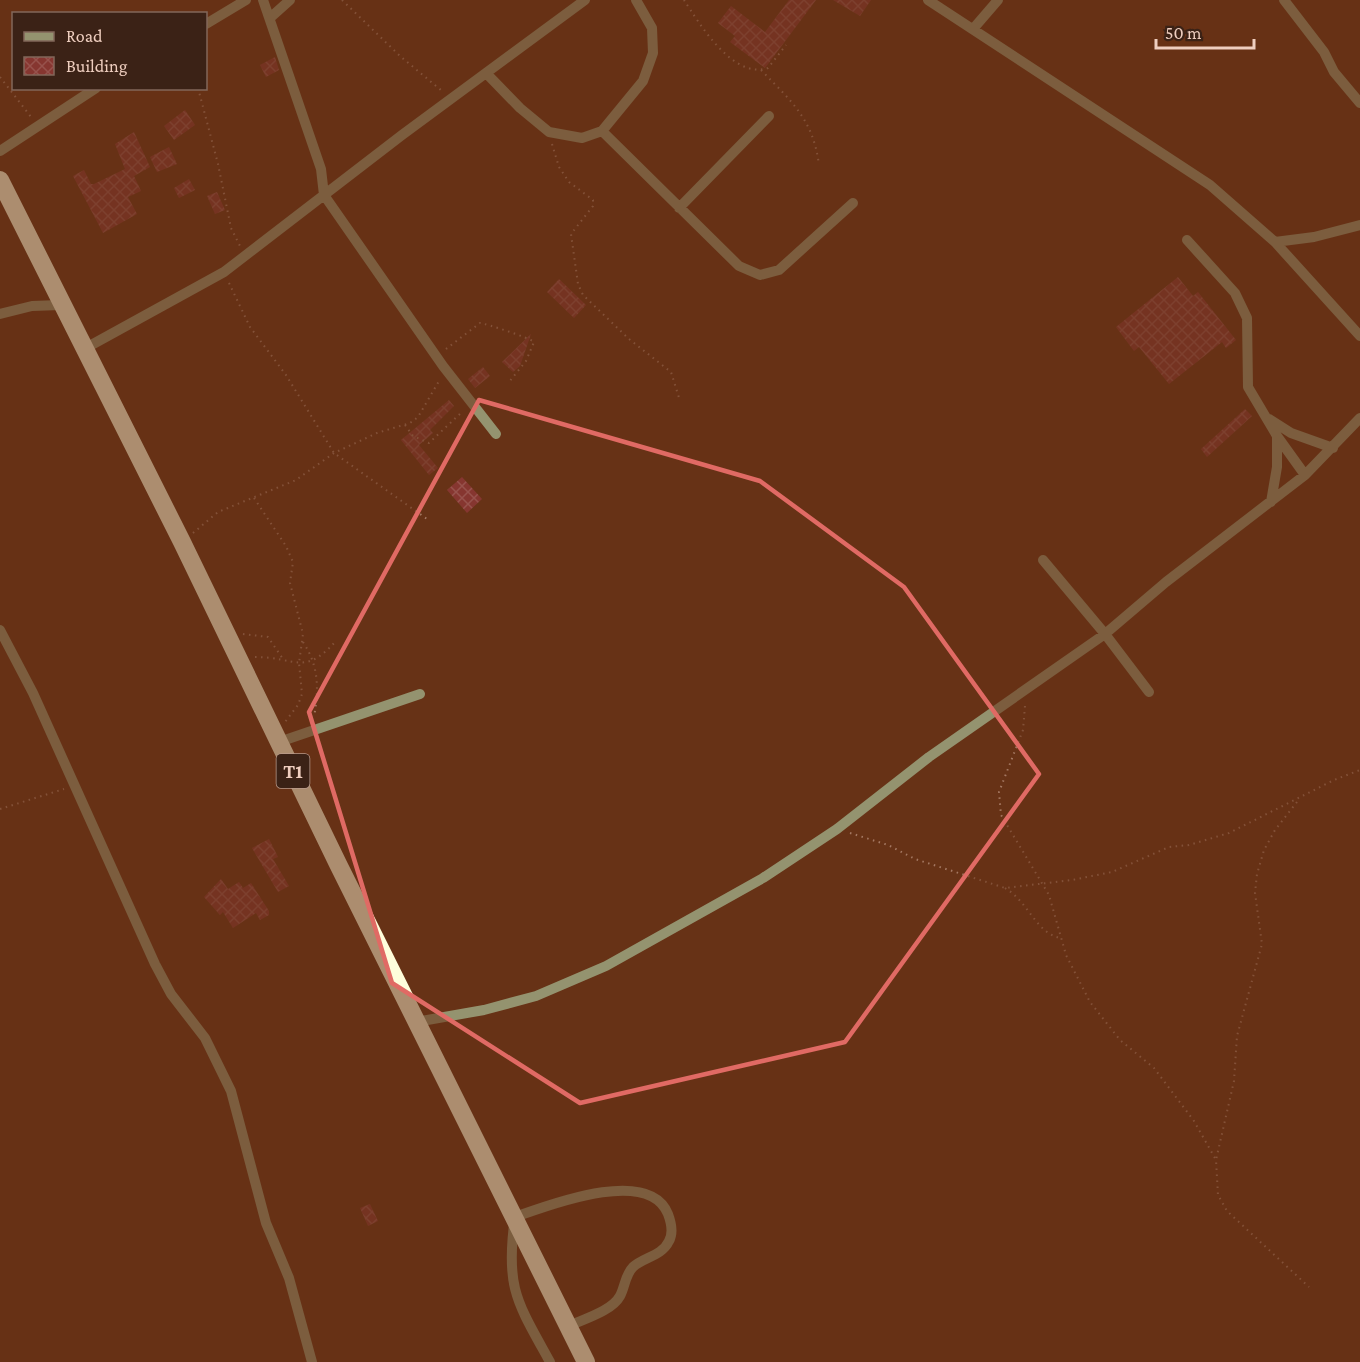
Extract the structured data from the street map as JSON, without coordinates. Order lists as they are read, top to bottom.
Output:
{
  "streets": {
    "highway": ["T1"]
  },
  "legend": ["Road", "Building"],
  "scale_bar": "50 m"
}
